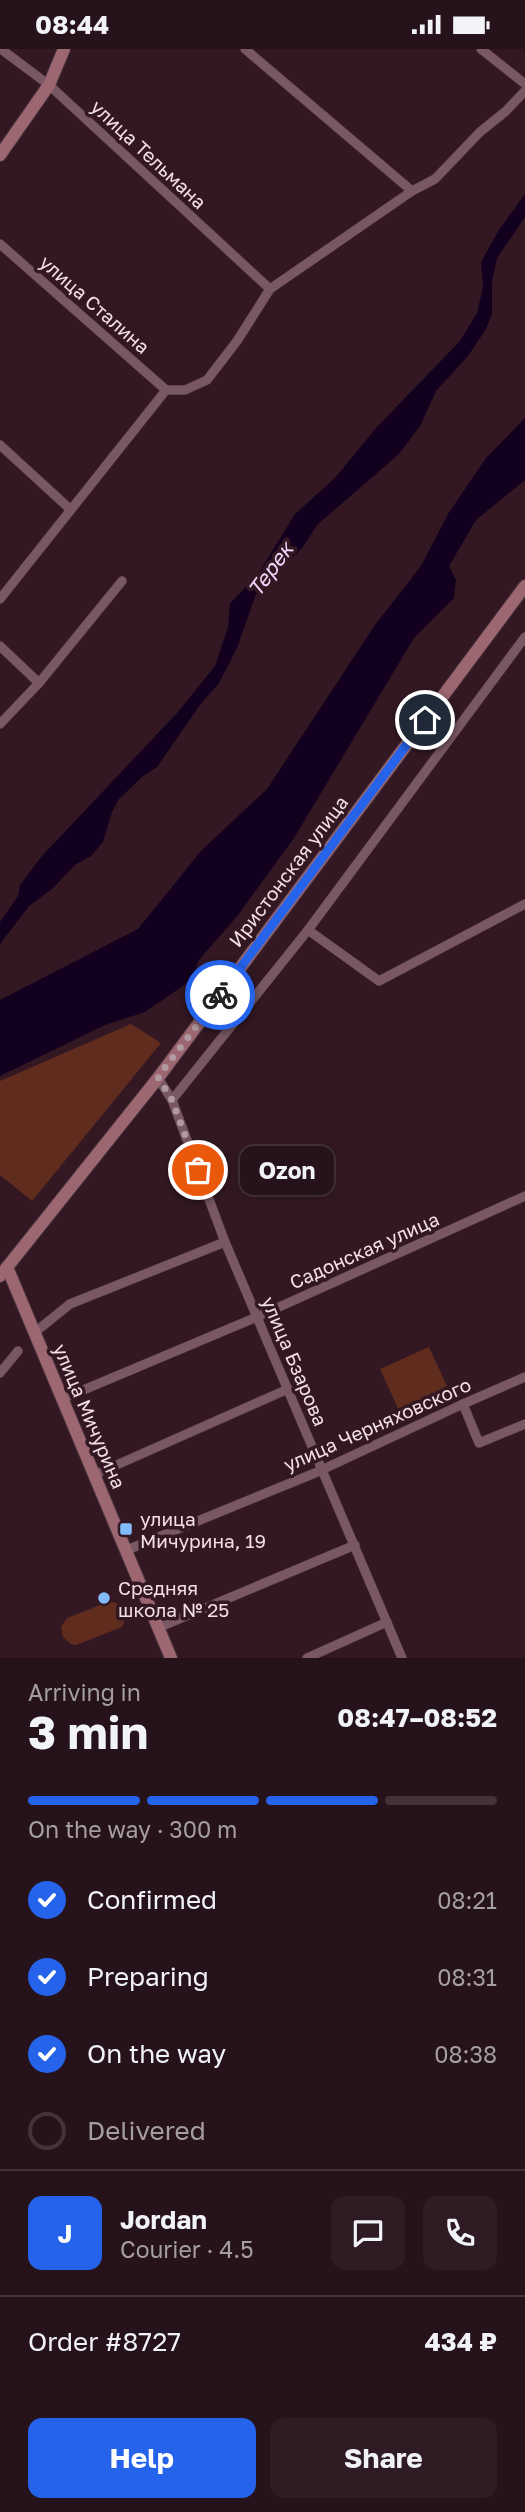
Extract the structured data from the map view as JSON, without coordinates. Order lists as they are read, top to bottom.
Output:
{
  "streets": {
    "main road": ["Иристонская улица", "улица Мичурина"],
    "street": [
      "улица Тельмана",
      "улица Сталина",
      "Садонская улица",
      "улица Бзарова",
      "улица Черняховского"
    ]
  },
  "crossings": [
    ["Иристонская улица", "улица Бзарова"],
    ["Иристонская улица", "улица Мичурина"],
    ["Садонская улица", "улица Бзарова"],
    ["Садонская улица", "улица Мичурина"],
    ["улица Бзарова", "улица Черняховского"],
    ["улица Мичурина", "улица Черняховского"]
  ],
  "water": ["Терек"],
  "places": {
    "other": ["Ozon", "Средняя школа № 25"],
    "transit": ["улица Мичурина, 19"]
  },
  "page": {
    "status": "08:44",
    "bubble": "Ozon",
    "heading": ["3 min", "Arriving in", "08:47–08:52"],
    "panel": [
      "Jordan",
      "Courier · 4.5",
      "Order #8727",
      "434 ₽"
    ],
    "bar": "On the way · 300 m",
    "list": [
      ["Confirmed", "08:21"],
      ["Preparing", "08:31"],
      ["On the way", "08:38"],
      "Delivered"
    ],
    "round": "J",
    "buttons": ["Help", "Share"]
  }
}
